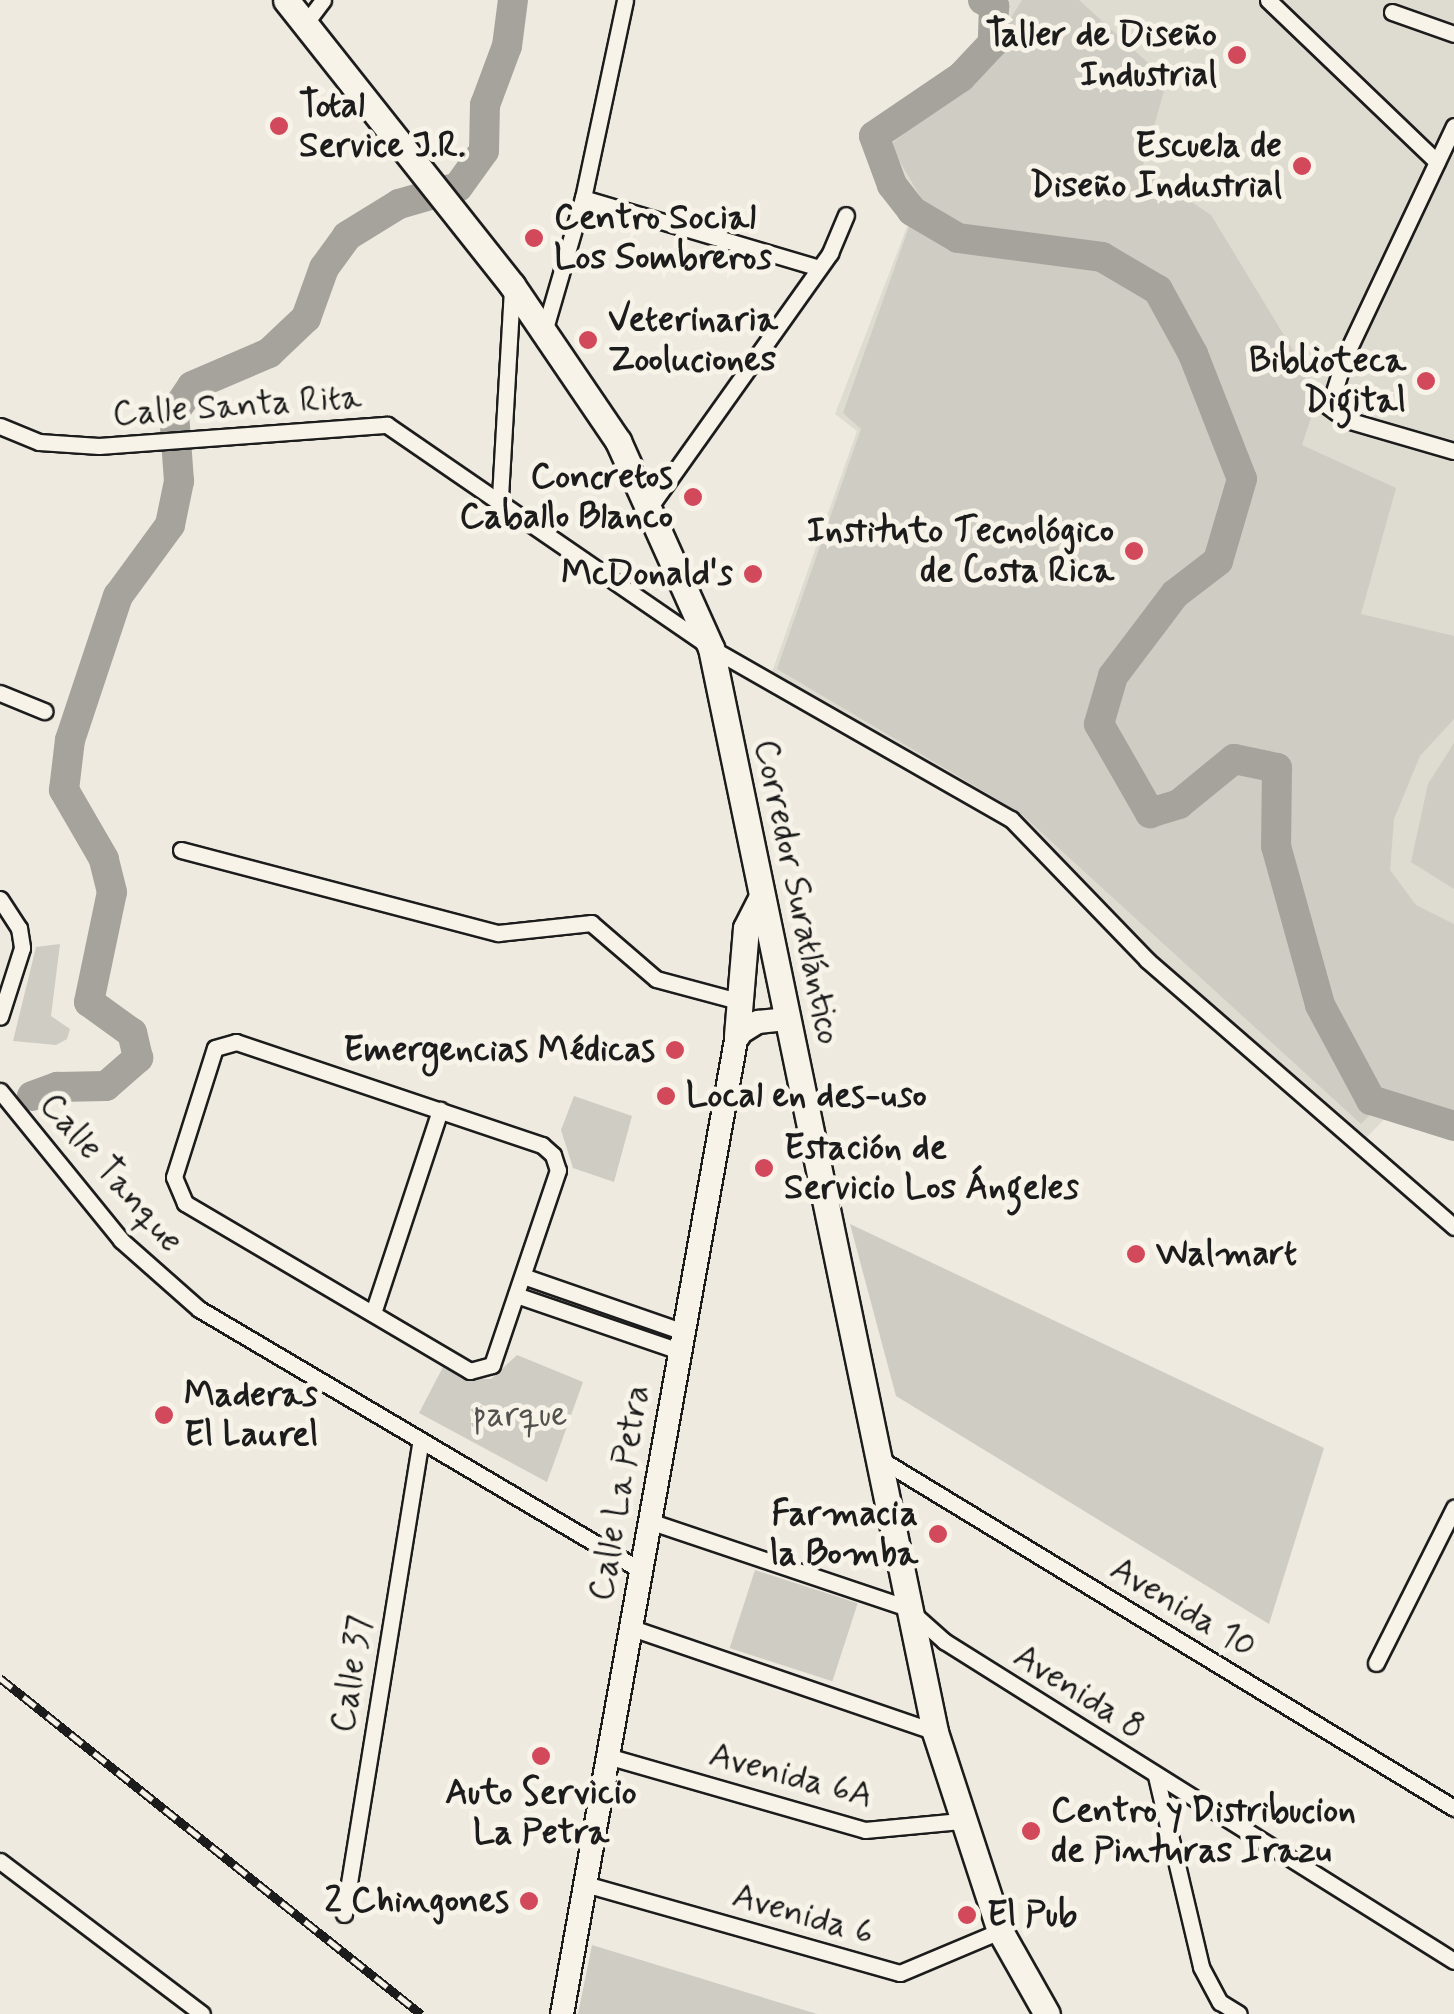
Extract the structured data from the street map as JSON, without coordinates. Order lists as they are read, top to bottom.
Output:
{
  "streets": {
    "main road": ["Corredor Suratlántico"],
    "street": [
      "Calle Santa Rita",
      "Calle Tanque",
      "Calle La Petra",
      "Avenida 10",
      "Calle 37",
      "Avenida 8",
      "Avenida 6A",
      "Avenida 6"
    ]
  },
  "crossings": [
    ["Calle Santa Rita", "Corredor Suratlántico"],
    ["Corredor Suratlántico", "Avenida 10"],
    ["Corredor Suratlántico", "Avenida 8"],
    ["Corredor Suratlántico", "Avenida 6A"],
    ["Corredor Suratlántico", "Avenida 6"],
    ["Calle Tanque", "Calle La Petra"],
    ["Calle Tanque", "Calle 37"],
    ["Calle La Petra", "Avenida 8"],
    ["Calle La Petra", "Avenida 6A"],
    ["Calle La Petra", "Avenida 6"]
  ],
  "parks": ["parque"],
  "places": [
    "Taller de Diseño Industrial",
    "Total Service J.R.",
    "Escuela de Diseño Industrial",
    "Centro Social Los Sombreros",
    "Veterinaria Zooluciones",
    "Biblioteca Digital",
    "Concretos Caballo Blanco",
    "Instituto Tecnológico de Costa Rica",
    "McDonald's",
    "Emergencias Médicas",
    "Local en des-uso",
    "Estación de Servicio Los Ángeles",
    "Walmart",
    "Maderas El Laurel",
    "Farmacia la Bomba",
    "Auto Servicio La Petra",
    "Centro y Distribucion de Pinturas Irazu",
    "2 Chingones",
    "El Pub"
  ]
}
